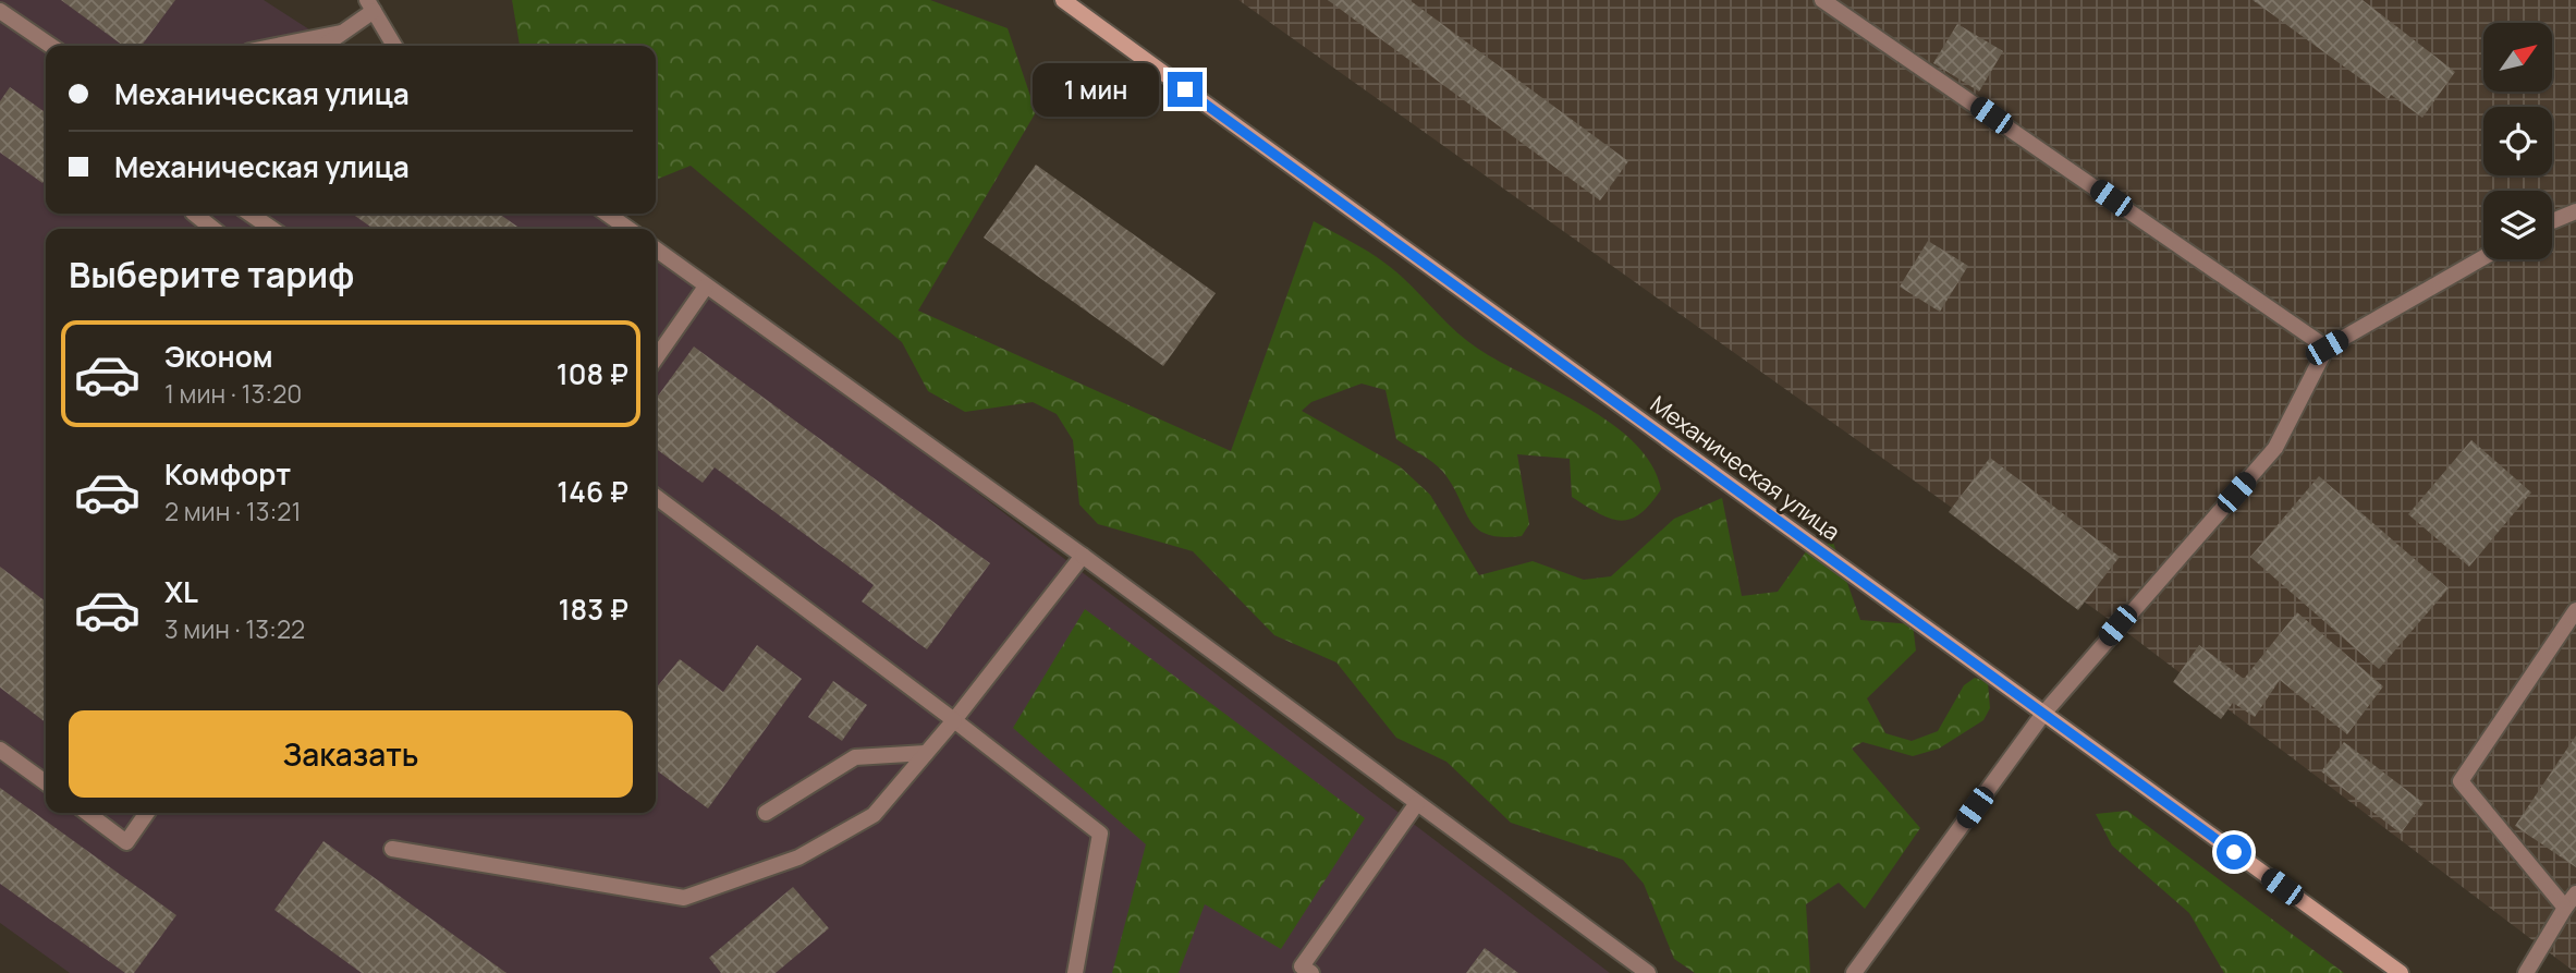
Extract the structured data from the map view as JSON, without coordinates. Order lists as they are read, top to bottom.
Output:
{
  "streets": {
    "street": ["Механическая улица"]
  },
  "north": "top right",
  "page": {
    "banner": ["Механическая улица", "Механическая улица"],
    "bubble": "1 мин",
    "heading": "Выберите тариф",
    "list": [
      {
        "name": "Эконом",
        "note": "1 мин · 13:20",
        "value": "108 ₽"
      },
      {
        "name": "Комфорт",
        "note": "2 мин · 13:21",
        "value": "146 ₽"
      },
      {
        "name": "XL",
        "note": "3 мин · 13:22",
        "value": "183 ₽"
      }
    ],
    "buttons": "Заказать"
  }
}
